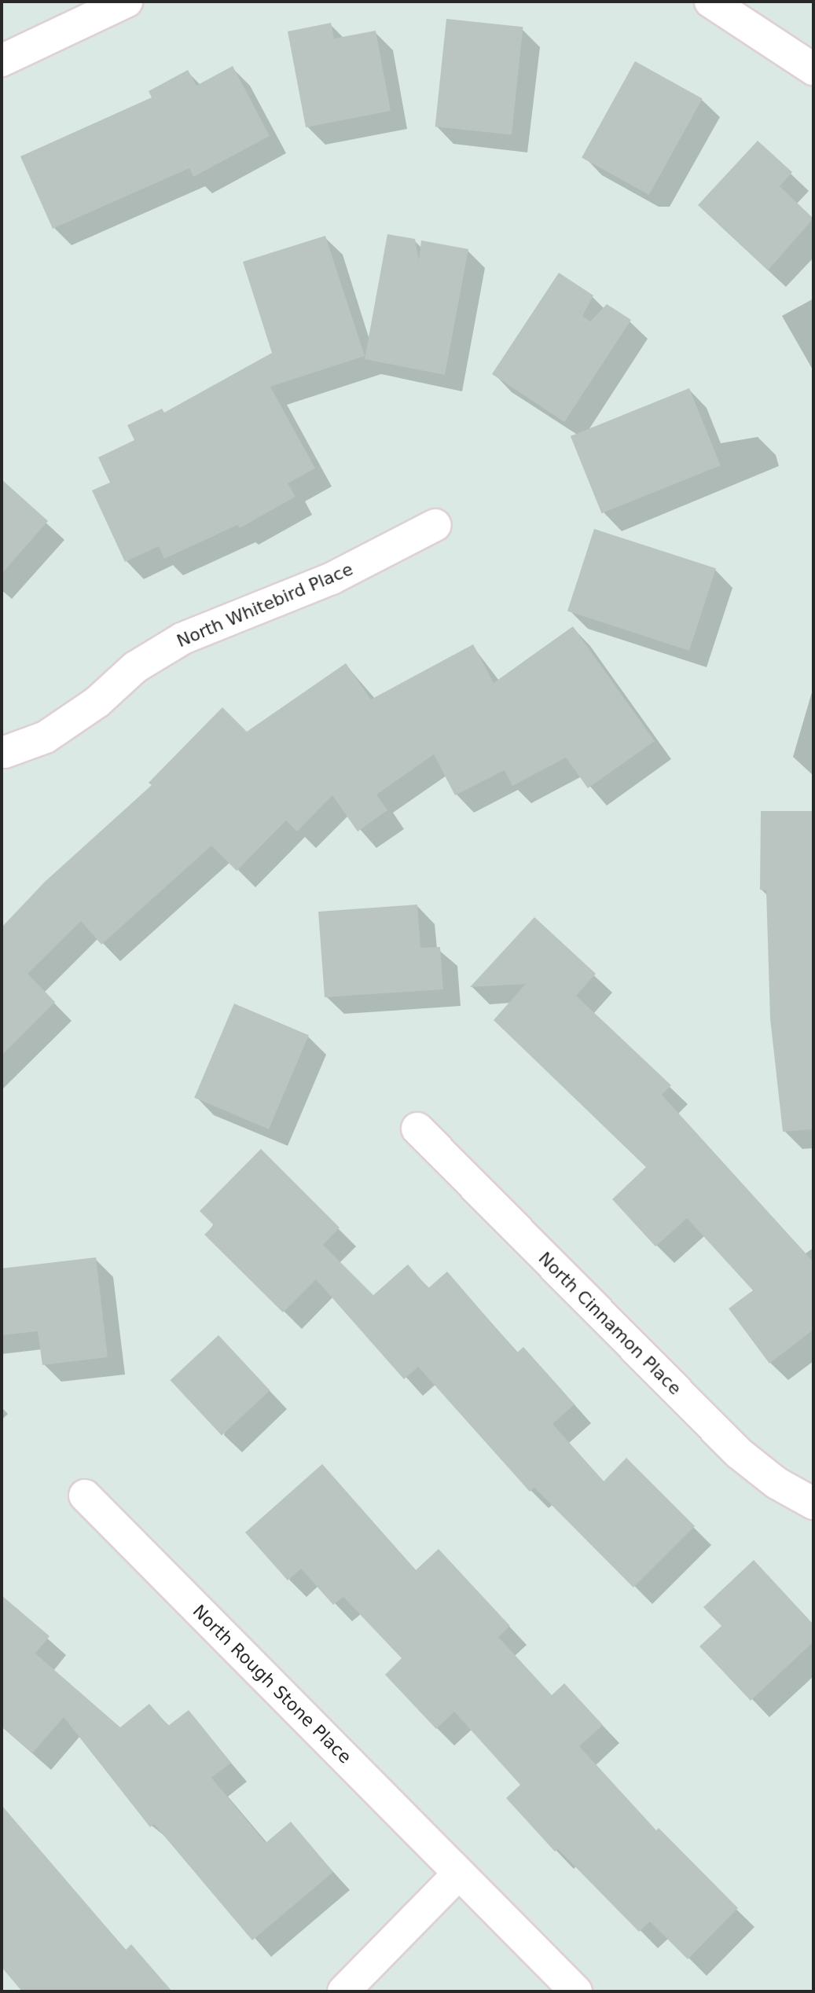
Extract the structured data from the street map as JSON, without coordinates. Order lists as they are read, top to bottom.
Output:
{
  "streets": {
    "street": ["North Whitebird Place", "North Cinnamon Place", "North Rough Stone Place"]
  }
}
